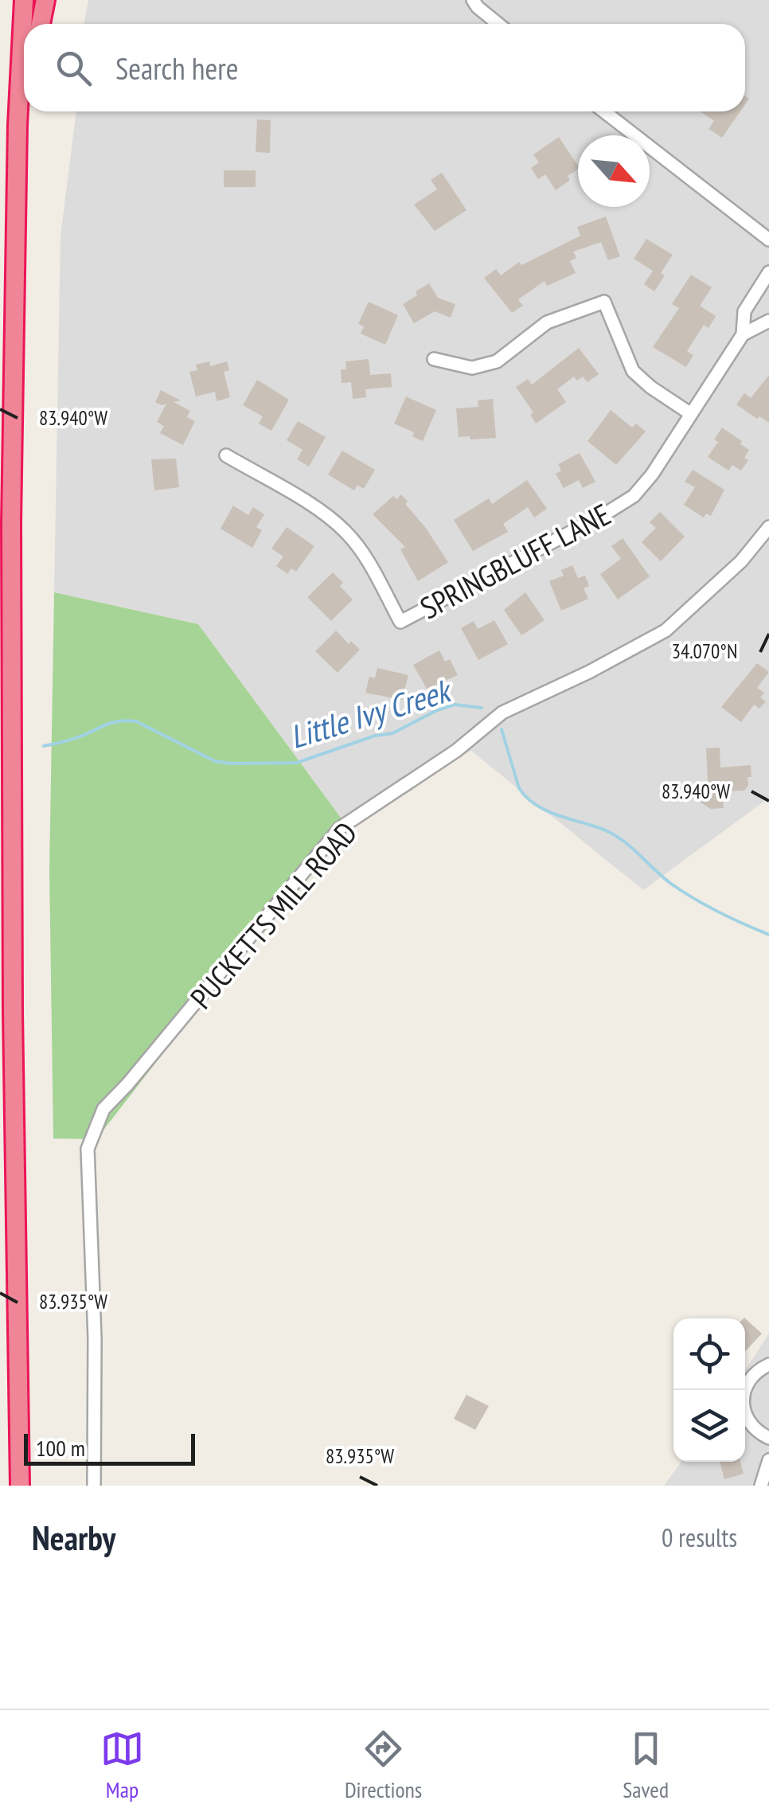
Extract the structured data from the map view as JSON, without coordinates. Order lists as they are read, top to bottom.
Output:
{
  "streets": {
    "street": ["SPRINGBLUFF LANE", "PUCKETTS MILL ROAD"]
  },
  "water": ["Little Ivy Creek"],
  "scale_bar": "100 m",
  "north": "bottom right",
  "page": {
    "search": "Search here",
    "scale": "100 m",
    "heading": ["Nearby", "0 results"],
    "nav": ["Map", "Directions", "Saved"]
  },
  "coordinates": ["83.940°W", "34.070°N", "83.935°W"]
}
